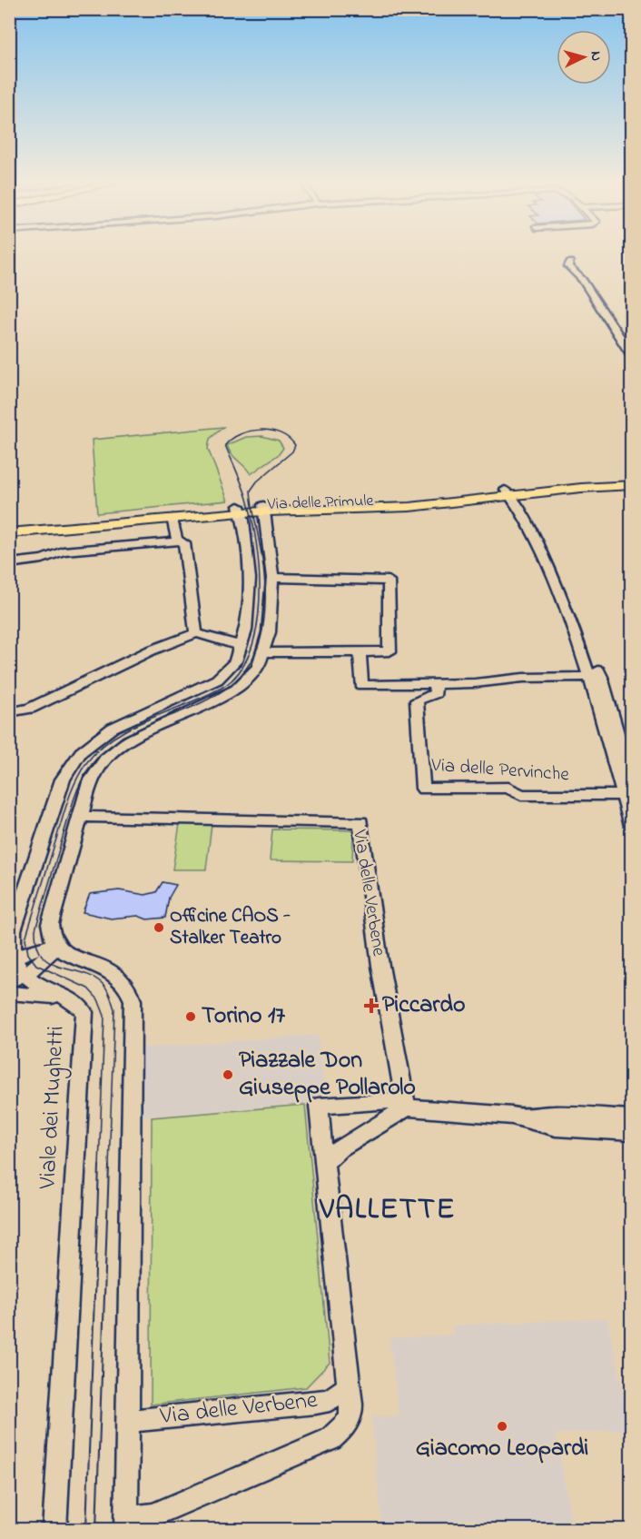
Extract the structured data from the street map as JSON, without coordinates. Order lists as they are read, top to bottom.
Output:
{
  "streets": {
    "main road": ["Via delle Primule"],
    "street": ["Via delle Pervinche", "Via delle Verbene", "Viale dei Mughetti"]
  },
  "districts": ["VALLETTE"],
  "places": {
    "other": [
      "Officine CAOS - Stalker Teatro",
      "Torino 17",
      "Piazzale Don Giuseppe Pollarolo",
      "Giacomo Leopardi"
    ],
    "health": ["Piccardo"]
  },
  "north": "right"
}
